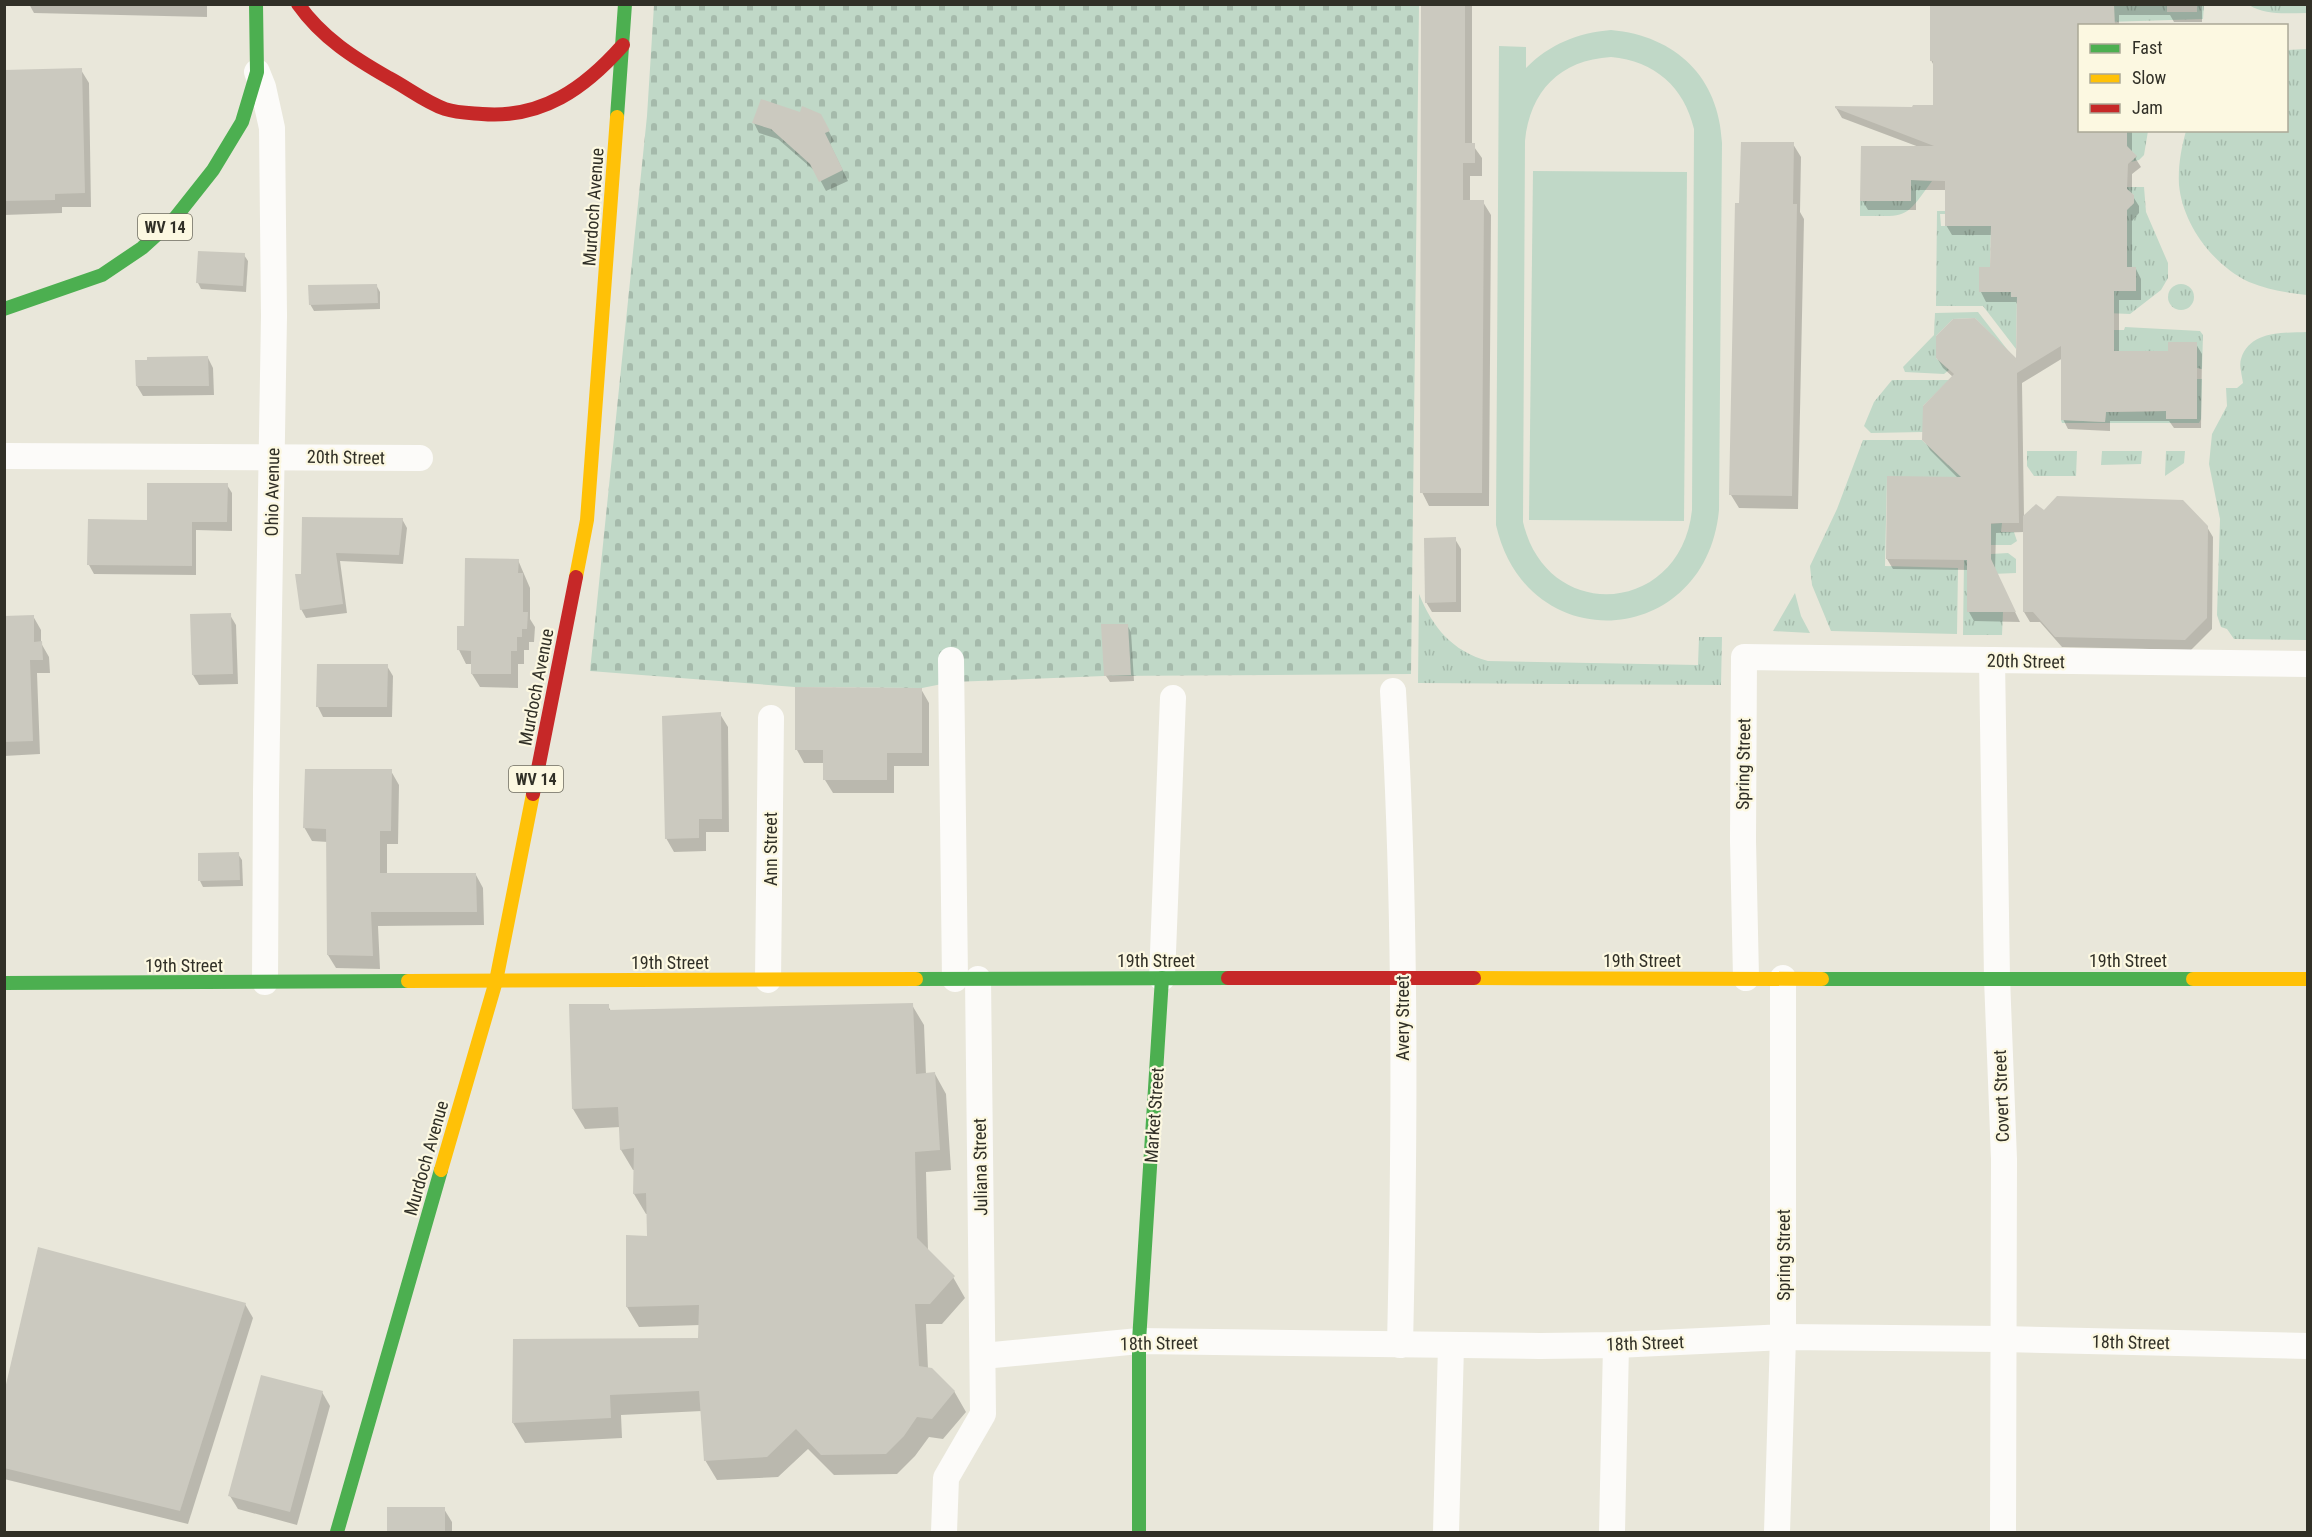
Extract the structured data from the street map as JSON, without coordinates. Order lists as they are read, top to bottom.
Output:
{
  "streets": {
    "street": [
      "Murdoch Avenue",
      "WV 14",
      "20th Street",
      "Ohio Avenue",
      "Spring Street",
      "Ann Street",
      "19th Street",
      "Avery Street",
      "Covert Street",
      "Market Street",
      "Juliana Street",
      "18th Street"
    ]
  },
  "crossings": [
    ["Murdoch Avenue", "19th Street"],
    ["WV 14", "Ohio Avenue"],
    ["20th Street", "Ohio Avenue"],
    ["20th Street", "Spring Street"],
    ["20th Street", "Covert Street"],
    ["Ohio Avenue", "19th Street"],
    ["Spring Street", "19th Street"],
    ["Spring Street", "18th Street"],
    ["Ann Street", "19th Street"],
    ["19th Street", "Avery Street"],
    ["19th Street", "Covert Street"],
    ["19th Street", "Market Street"],
    ["19th Street", "Juliana Street"],
    ["Avery Street", "18th Street"],
    ["Covert Street", "18th Street"],
    ["Market Street", "18th Street"],
    ["Juliana Street", "18th Street"]
  ],
  "legend": ["Fast", "Slow", "Jam"]
}
